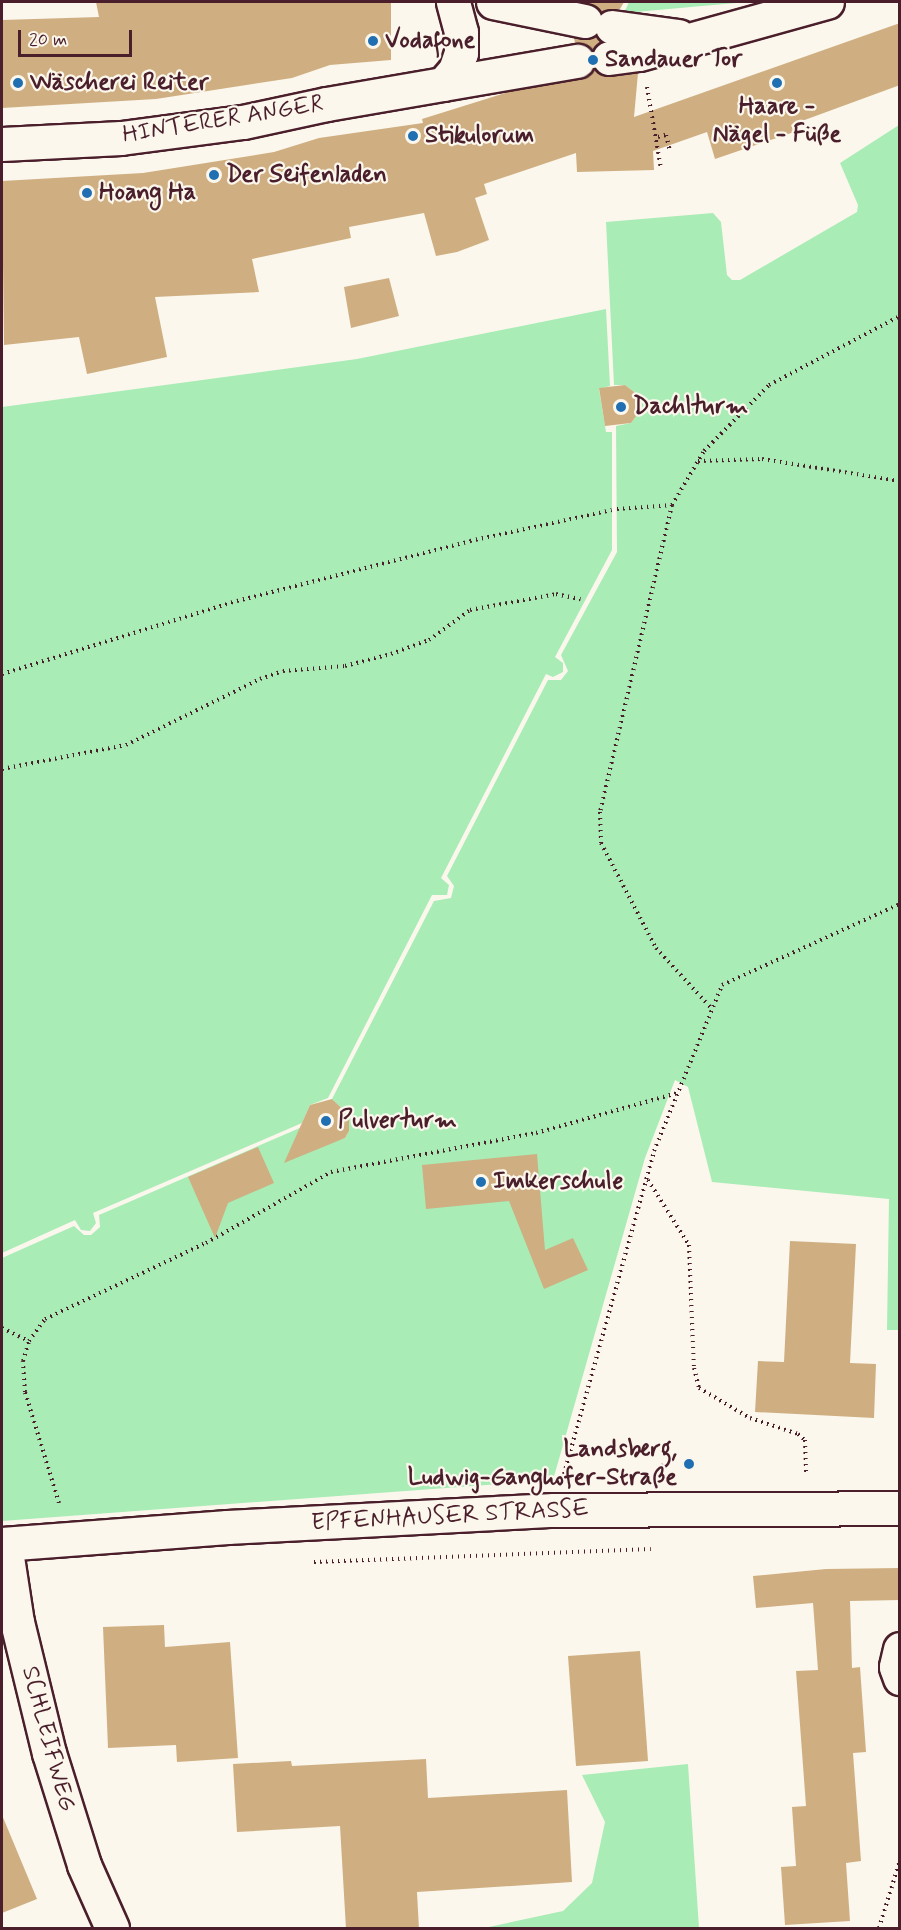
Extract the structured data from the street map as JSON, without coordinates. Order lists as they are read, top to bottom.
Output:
{
  "streets": {
    "street": ["HINTERER ANGER", "EPFENHAUSER STRASSE", "SCHLEIFWEG"]
  },
  "crossings": [
    ["EPFENHAUSER STRASSE", "SCHLEIFWEG"]
  ],
  "places": [
    "Vodafone",
    "Sandauer Tor",
    "Wäscherei Reiter",
    "Haare - Nägel - Füße",
    "Stikulorum",
    "Der Seifenladen",
    "Hoang Ha",
    "Dachlturm",
    "Pulverturm",
    "Imkerschule",
    "Landsberg, Ludwig-Ganghofer-Straße"
  ],
  "scale_bar": "20 m"
}
